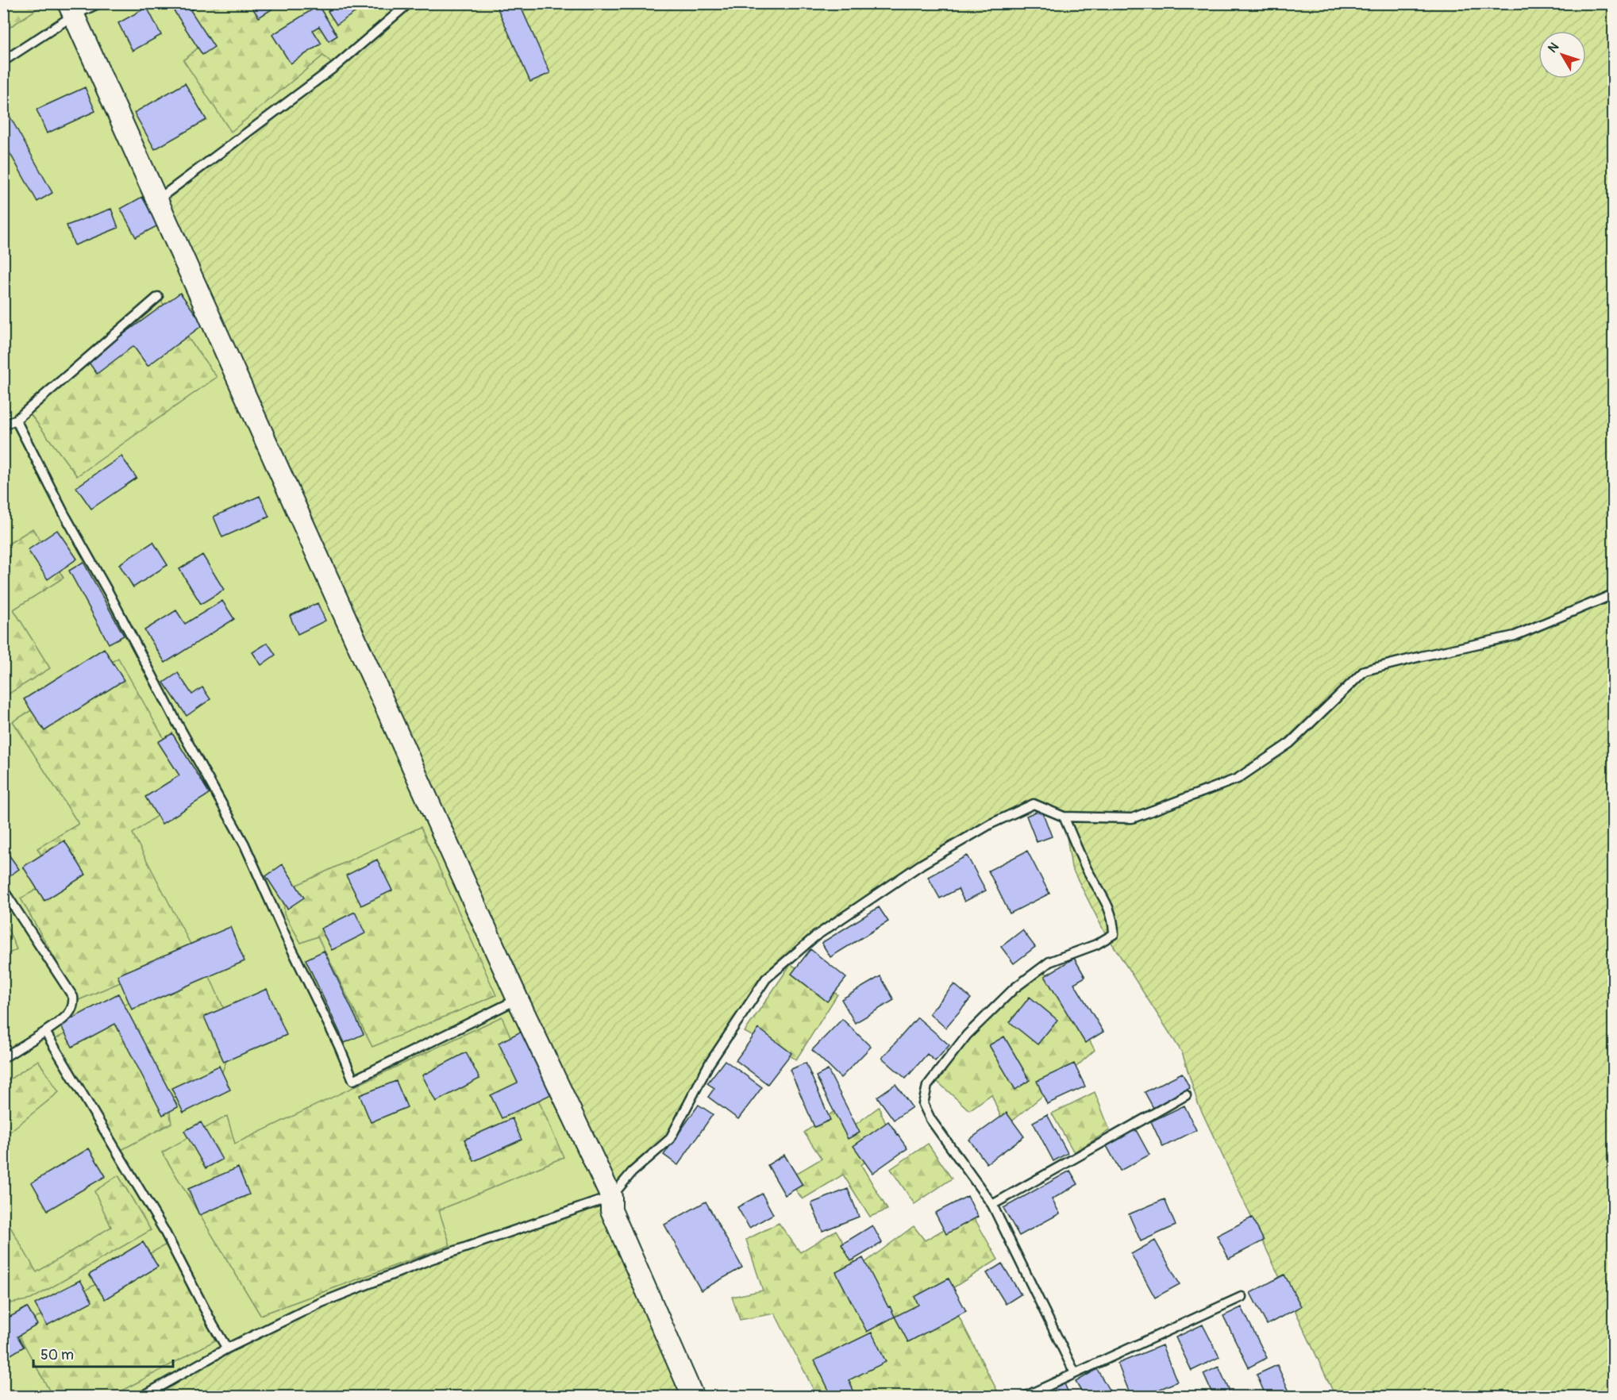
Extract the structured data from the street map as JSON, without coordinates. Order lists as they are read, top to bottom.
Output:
{
  "scale_bar": "50 m",
  "north": "top left"
}
